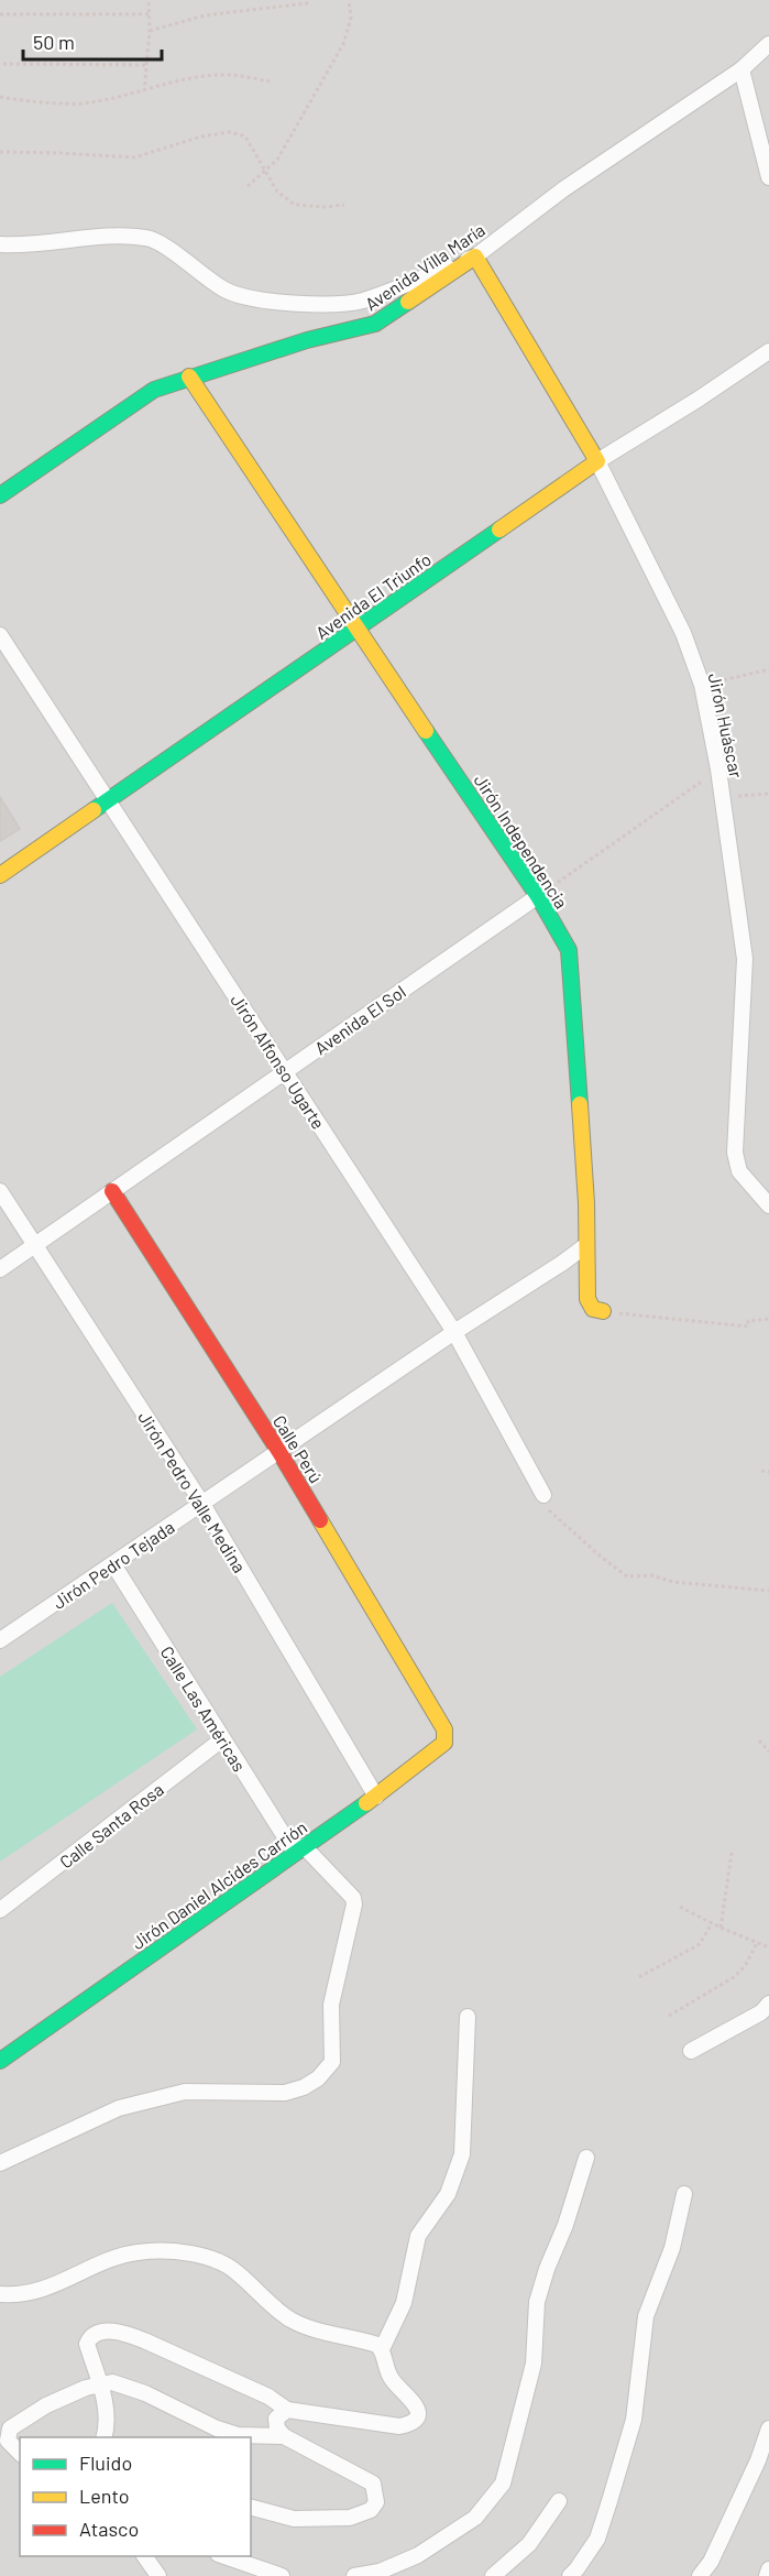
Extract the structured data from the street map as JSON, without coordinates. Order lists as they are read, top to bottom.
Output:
{
  "streets": {
    "street": [
      "Avenida Villa María",
      "Avenida El Triunfo",
      "Jirón Huáscar",
      "Jirón Independencia",
      "Avenida El Sol",
      "Jirón Alfonso Ugarte",
      "Calle Perú",
      "Jirón Pedro Valle Medina",
      "Jirón Pedro Tejada",
      "Calle Las Américas",
      "Calle Santa Rosa",
      "Jirón Daniel Alcides Carrión"
    ]
  },
  "crossings": [
    ["Avenida Villa María", "Jirón Huáscar"],
    ["Avenida Villa María", "Jirón Independencia"],
    ["Avenida El Triunfo", "Jirón Huáscar"],
    ["Avenida El Triunfo", "Jirón Independencia"],
    ["Avenida El Triunfo", "Jirón Alfonso Ugarte"],
    ["Jirón Independencia", "Avenida El Sol"],
    ["Avenida El Sol", "Jirón Alfonso Ugarte"],
    ["Avenida El Sol", "Calle Perú"],
    ["Avenida El Sol", "Jirón Pedro Valle Medina"],
    ["Jirón Alfonso Ugarte", "Jirón Pedro Tejada"],
    ["Calle Perú", "Jirón Pedro Tejada"],
    ["Calle Perú", "Jirón Daniel Alcides Carrión"],
    ["Jirón Pedro Valle Medina", "Jirón Pedro Tejada"],
    ["Jirón Pedro Valle Medina", "Jirón Daniel Alcides Carrión"],
    ["Jirón Pedro Tejada", "Calle Las Américas"],
    ["Calle Las Américas", "Calle Santa Rosa"],
    ["Calle Las Américas", "Jirón Daniel Alcides Carrión"]
  ],
  "legend": ["Fluido", "Lento", "Atasco"],
  "scale_bar": "50 m"
}
